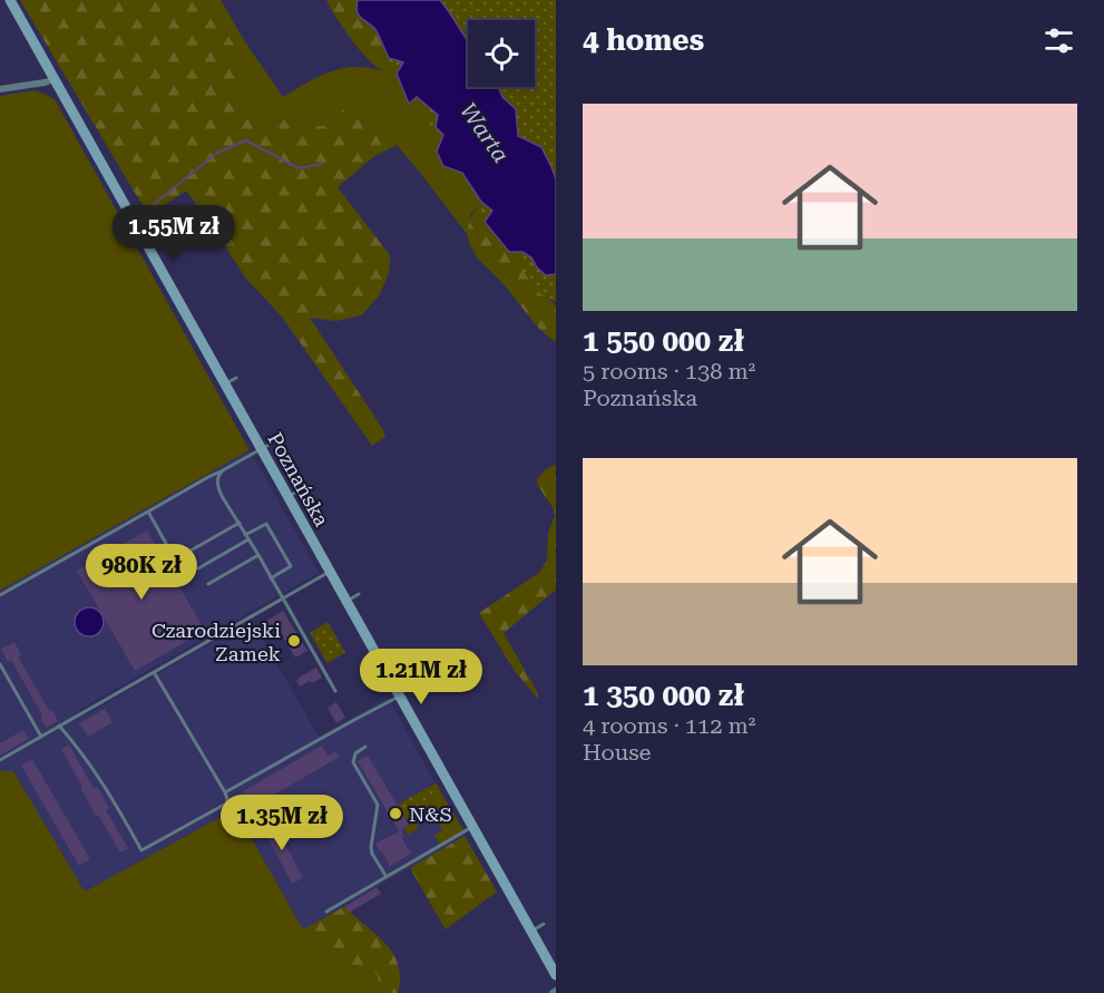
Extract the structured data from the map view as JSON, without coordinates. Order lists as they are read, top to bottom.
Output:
{
  "streets": {
    "main road": ["Poznańska"]
  },
  "water": ["Warta"],
  "places": ["Czarodziejski Zamek", "N&S"],
  "page": {
    "heading": "4 homes",
    "list": [
      {
        "name": "1 550 000 zł",
        "note": "5 rooms · 138 m² · Poznańska"
      },
      {
        "name": "1 350 000 zł",
        "note": "4 rooms · 112 m² · House"
      }
    ],
    "price": [
      "1.55M zł",
      "980K zł",
      "1.21M zł",
      "1.35M zł"
    ]
  }
}
